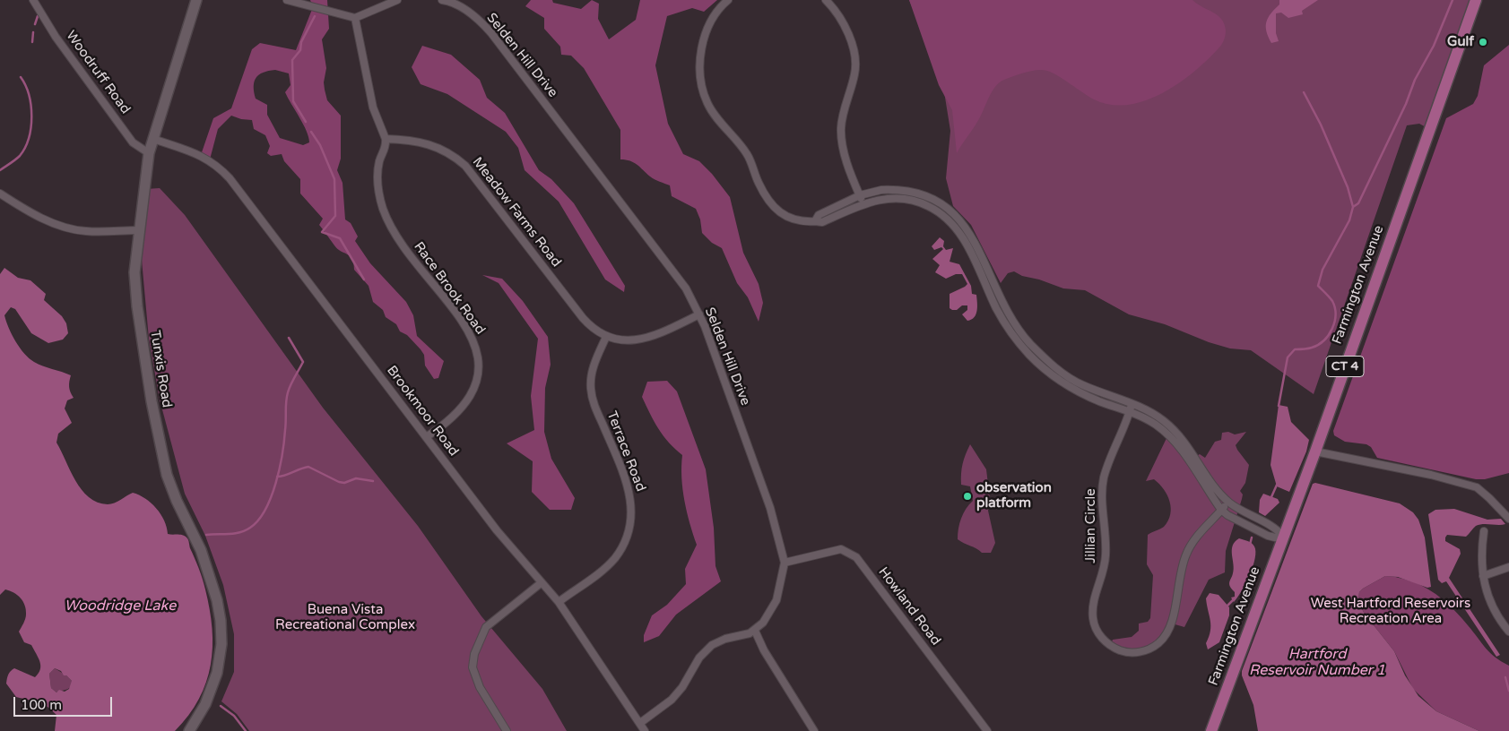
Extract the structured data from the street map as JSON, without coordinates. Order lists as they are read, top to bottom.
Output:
{
  "streets": {
    "main road": ["Farmington Avenue", "CT 4"],
    "street": [
      "Selden Hill Drive",
      "Woodruff Road",
      "Meadow Farms Road",
      "Race Brook Road",
      "Tunxis Road",
      "Brookmoor Road",
      "Terrace Road",
      "Jillian Circle",
      "Howland Road"
    ]
  },
  "crossings": [
    ["Selden Hill Drive", "Meadow Farms Road"],
    ["Selden Hill Drive", "Howland Road"],
    ["Woodruff Road", "Tunxis Road"],
    ["Meadow Farms Road", "Race Brook Road"],
    ["Meadow Farms Road", "Terrace Road"],
    ["Race Brook Road", "Brookmoor Road"],
    ["Tunxis Road", "Brookmoor Road"],
    ["Brookmoor Road", "Terrace Road"]
  ],
  "water": ["Woodridge Lake", "Hartford Reservoir Number 1"],
  "parks": ["West Hartford Reservoirs Recreation Area", "Buena Vista Recreational Complex"],
  "places": ["Gulf", "observation platform"],
  "scale_bar": "100 m"
}
